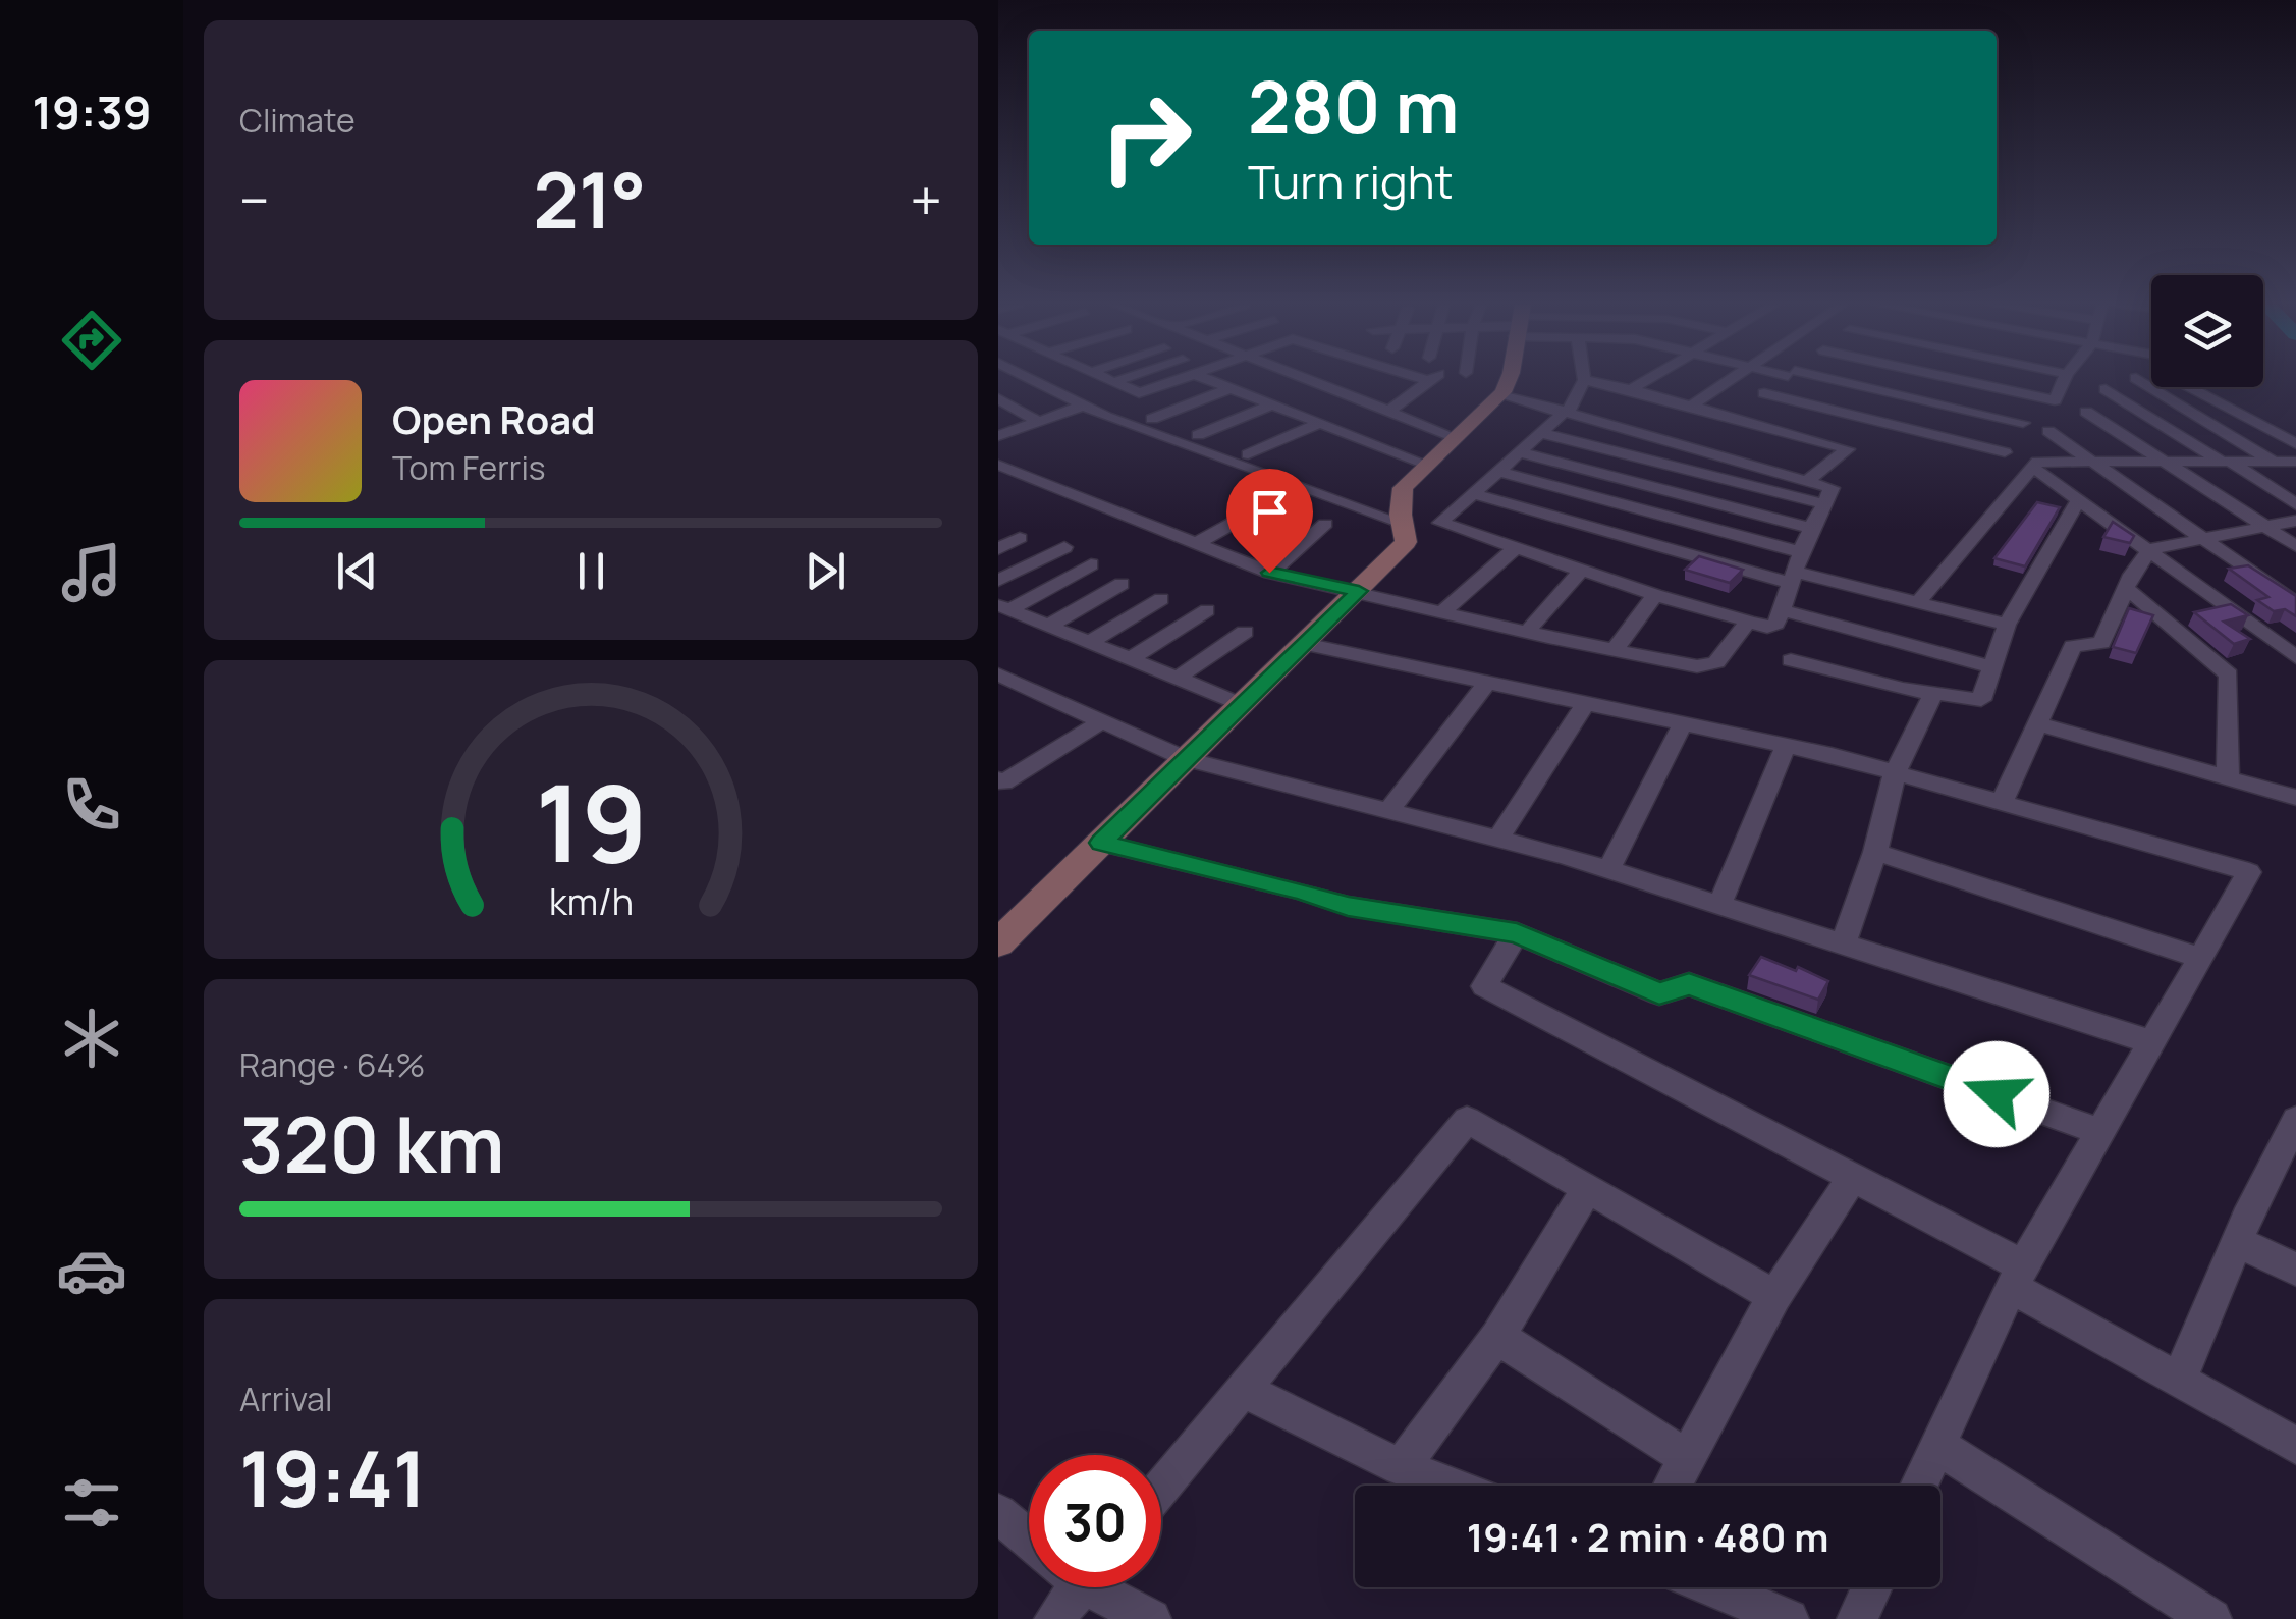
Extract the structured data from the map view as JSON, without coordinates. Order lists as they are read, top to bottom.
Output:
{
  "page": {
    "tabs": "19:39",
    "tile": [
      "Climate",
      ["Range · 64%", "320 km"],
      ["Arrival", "19:41"]
    ],
    "turn": ["280 m", "Turn right"],
    "heat": ["−", "21°", "+"],
    "song": ["Open Road", "Tom Ferris"],
    "limit": "30",
    "trip": "19:41 · 2 min · 480 m",
    "gauge": ["19", "km/h"]
  }
}
